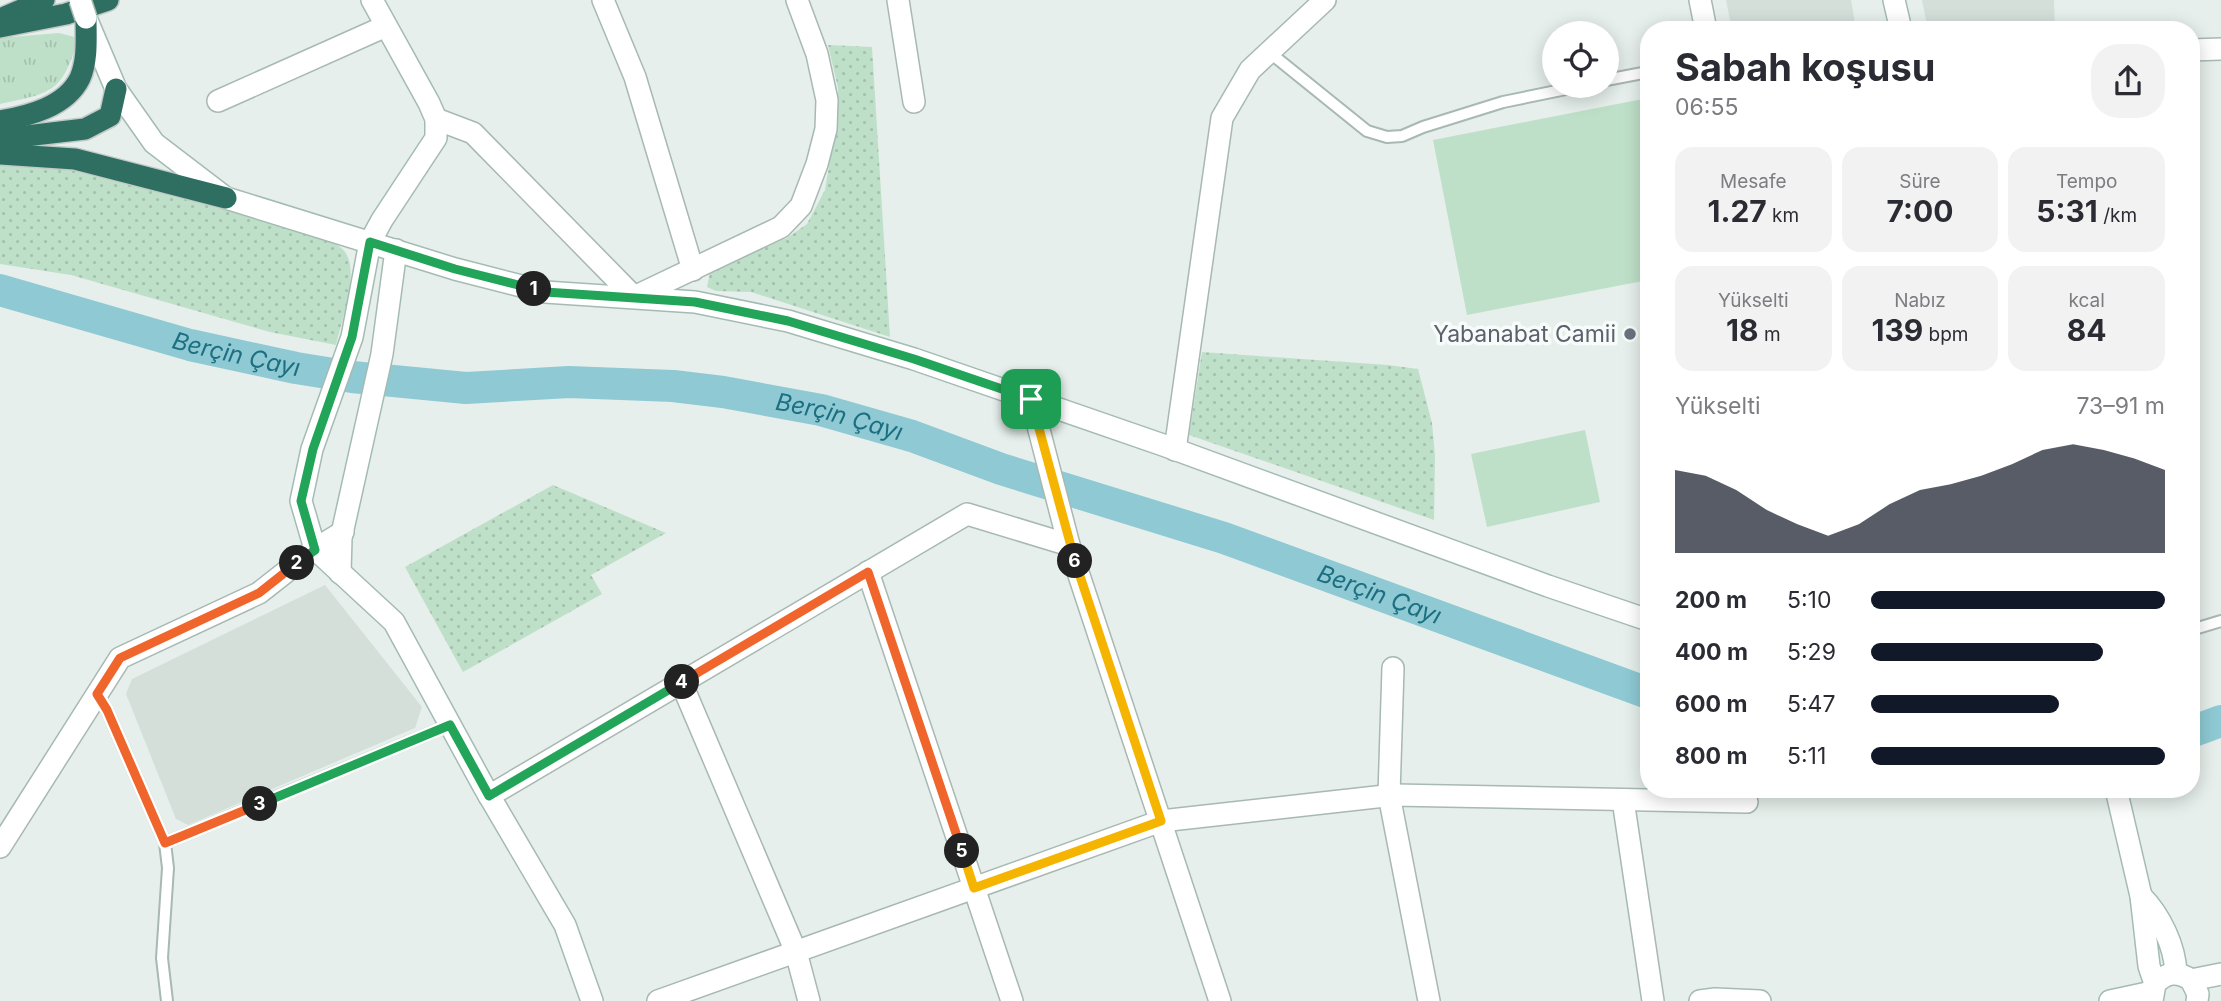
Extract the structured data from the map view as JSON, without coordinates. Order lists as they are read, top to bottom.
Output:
{
  "water": ["Berçin Çayı"],
  "places": ["Yabanabat Camii"],
  "page": {
    "heading": ["Sabah koşusu", "06:55"],
    "stats": [
      ["Mesafe", "1.27 km"],
      ["Süre", "7:00"],
      ["Tempo", "5:31 /km"],
      ["Yükselti", "18 m"],
      ["Nabız", "139 bpm"],
      ["kcal", "84"]
    ],
    "pins": [
      "1",
      "6",
      "2",
      "4",
      "3",
      "5"
    ],
    "chart": ["Yükselti", "73–91 m"],
    "list": [
      {
        "name": "200 m",
        "note": "5:10"
      },
      {
        "name": "400 m",
        "note": "5:29"
      },
      {
        "name": "600 m",
        "note": "5:47"
      },
      {
        "name": "800 m",
        "note": "5:11"
      }
    ]
  }
}
